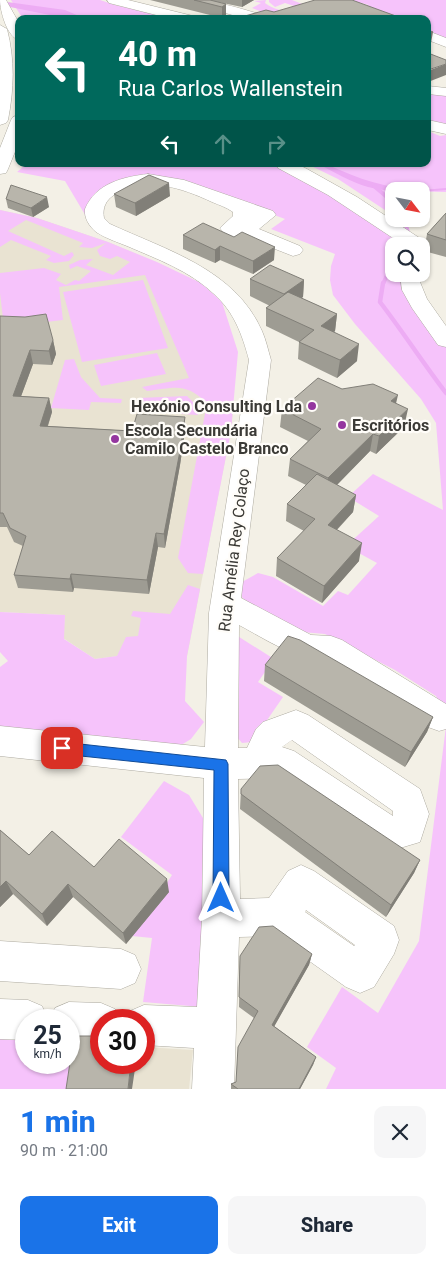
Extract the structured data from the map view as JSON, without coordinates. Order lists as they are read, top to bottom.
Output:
{
  "streets": {
    "main road": ["Rua Amélia Rey Colaço"]
  },
  "places": ["Hexónio Consulting Lda", "Escritórios", "Escola Secundária Camilo Castelo Branco"],
  "north": "bottom right",
  "page": {
    "turn": ["40 m", "Rua Carlos Wallenstein"],
    "speed": "25 km/h",
    "limit": "30",
    "heading": ["1 min", "90 m · 21:00"],
    "buttons": ["Exit", "Share"]
  }
}
